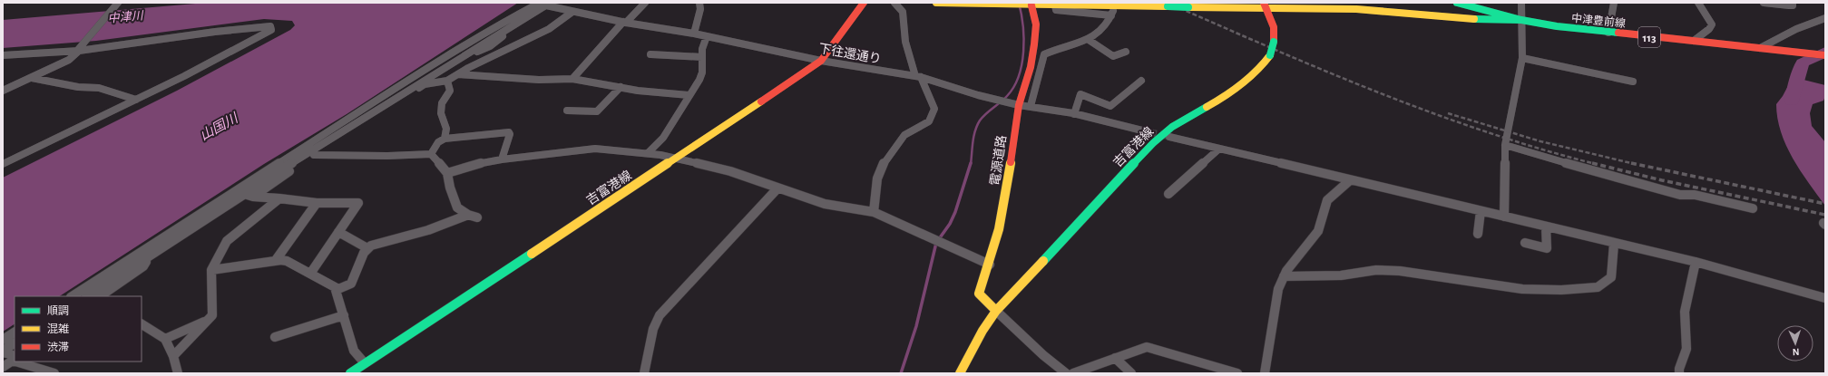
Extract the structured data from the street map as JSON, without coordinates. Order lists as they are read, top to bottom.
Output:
{
  "streets": {
    "main road": [
      "中津豊前線",
      "113",
      "吉富港線",
      "電源道路"
    ],
    "street": ["下往還通り"]
  },
  "crossings": [
    ["下往還通り", "吉富港線"],
    ["下往還通り", "電源道路"],
    ["吉富港線", "電源道路"]
  ],
  "water": ["中津川", "山国川"],
  "legend": ["順調", "混雑", "渋滞"],
  "north": "bottom"
}
